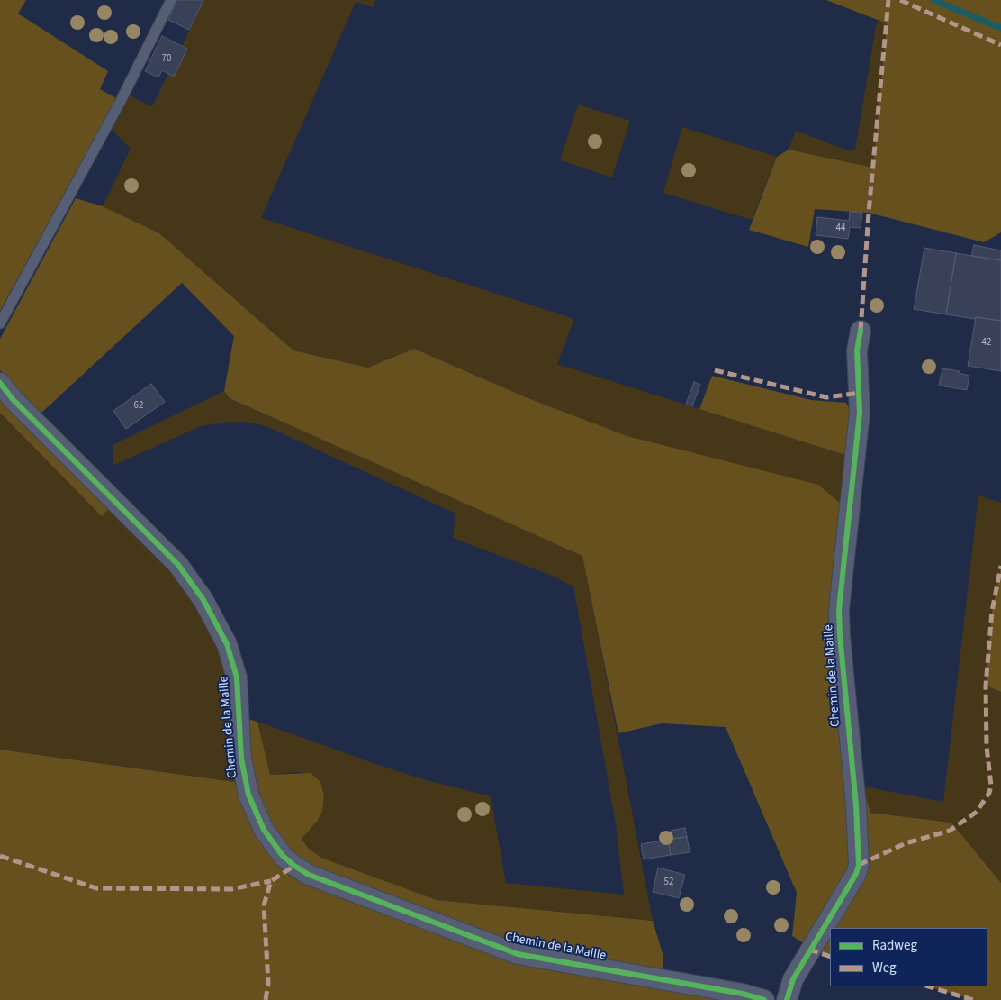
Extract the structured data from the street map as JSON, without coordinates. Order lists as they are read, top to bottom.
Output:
{
  "streets": {
    "street": ["Chemin de la Maille"]
  },
  "house_numbers": [
    "70",
    "44",
    "42",
    "62",
    "52"
  ],
  "legend": ["Radweg", "Weg"]
}
